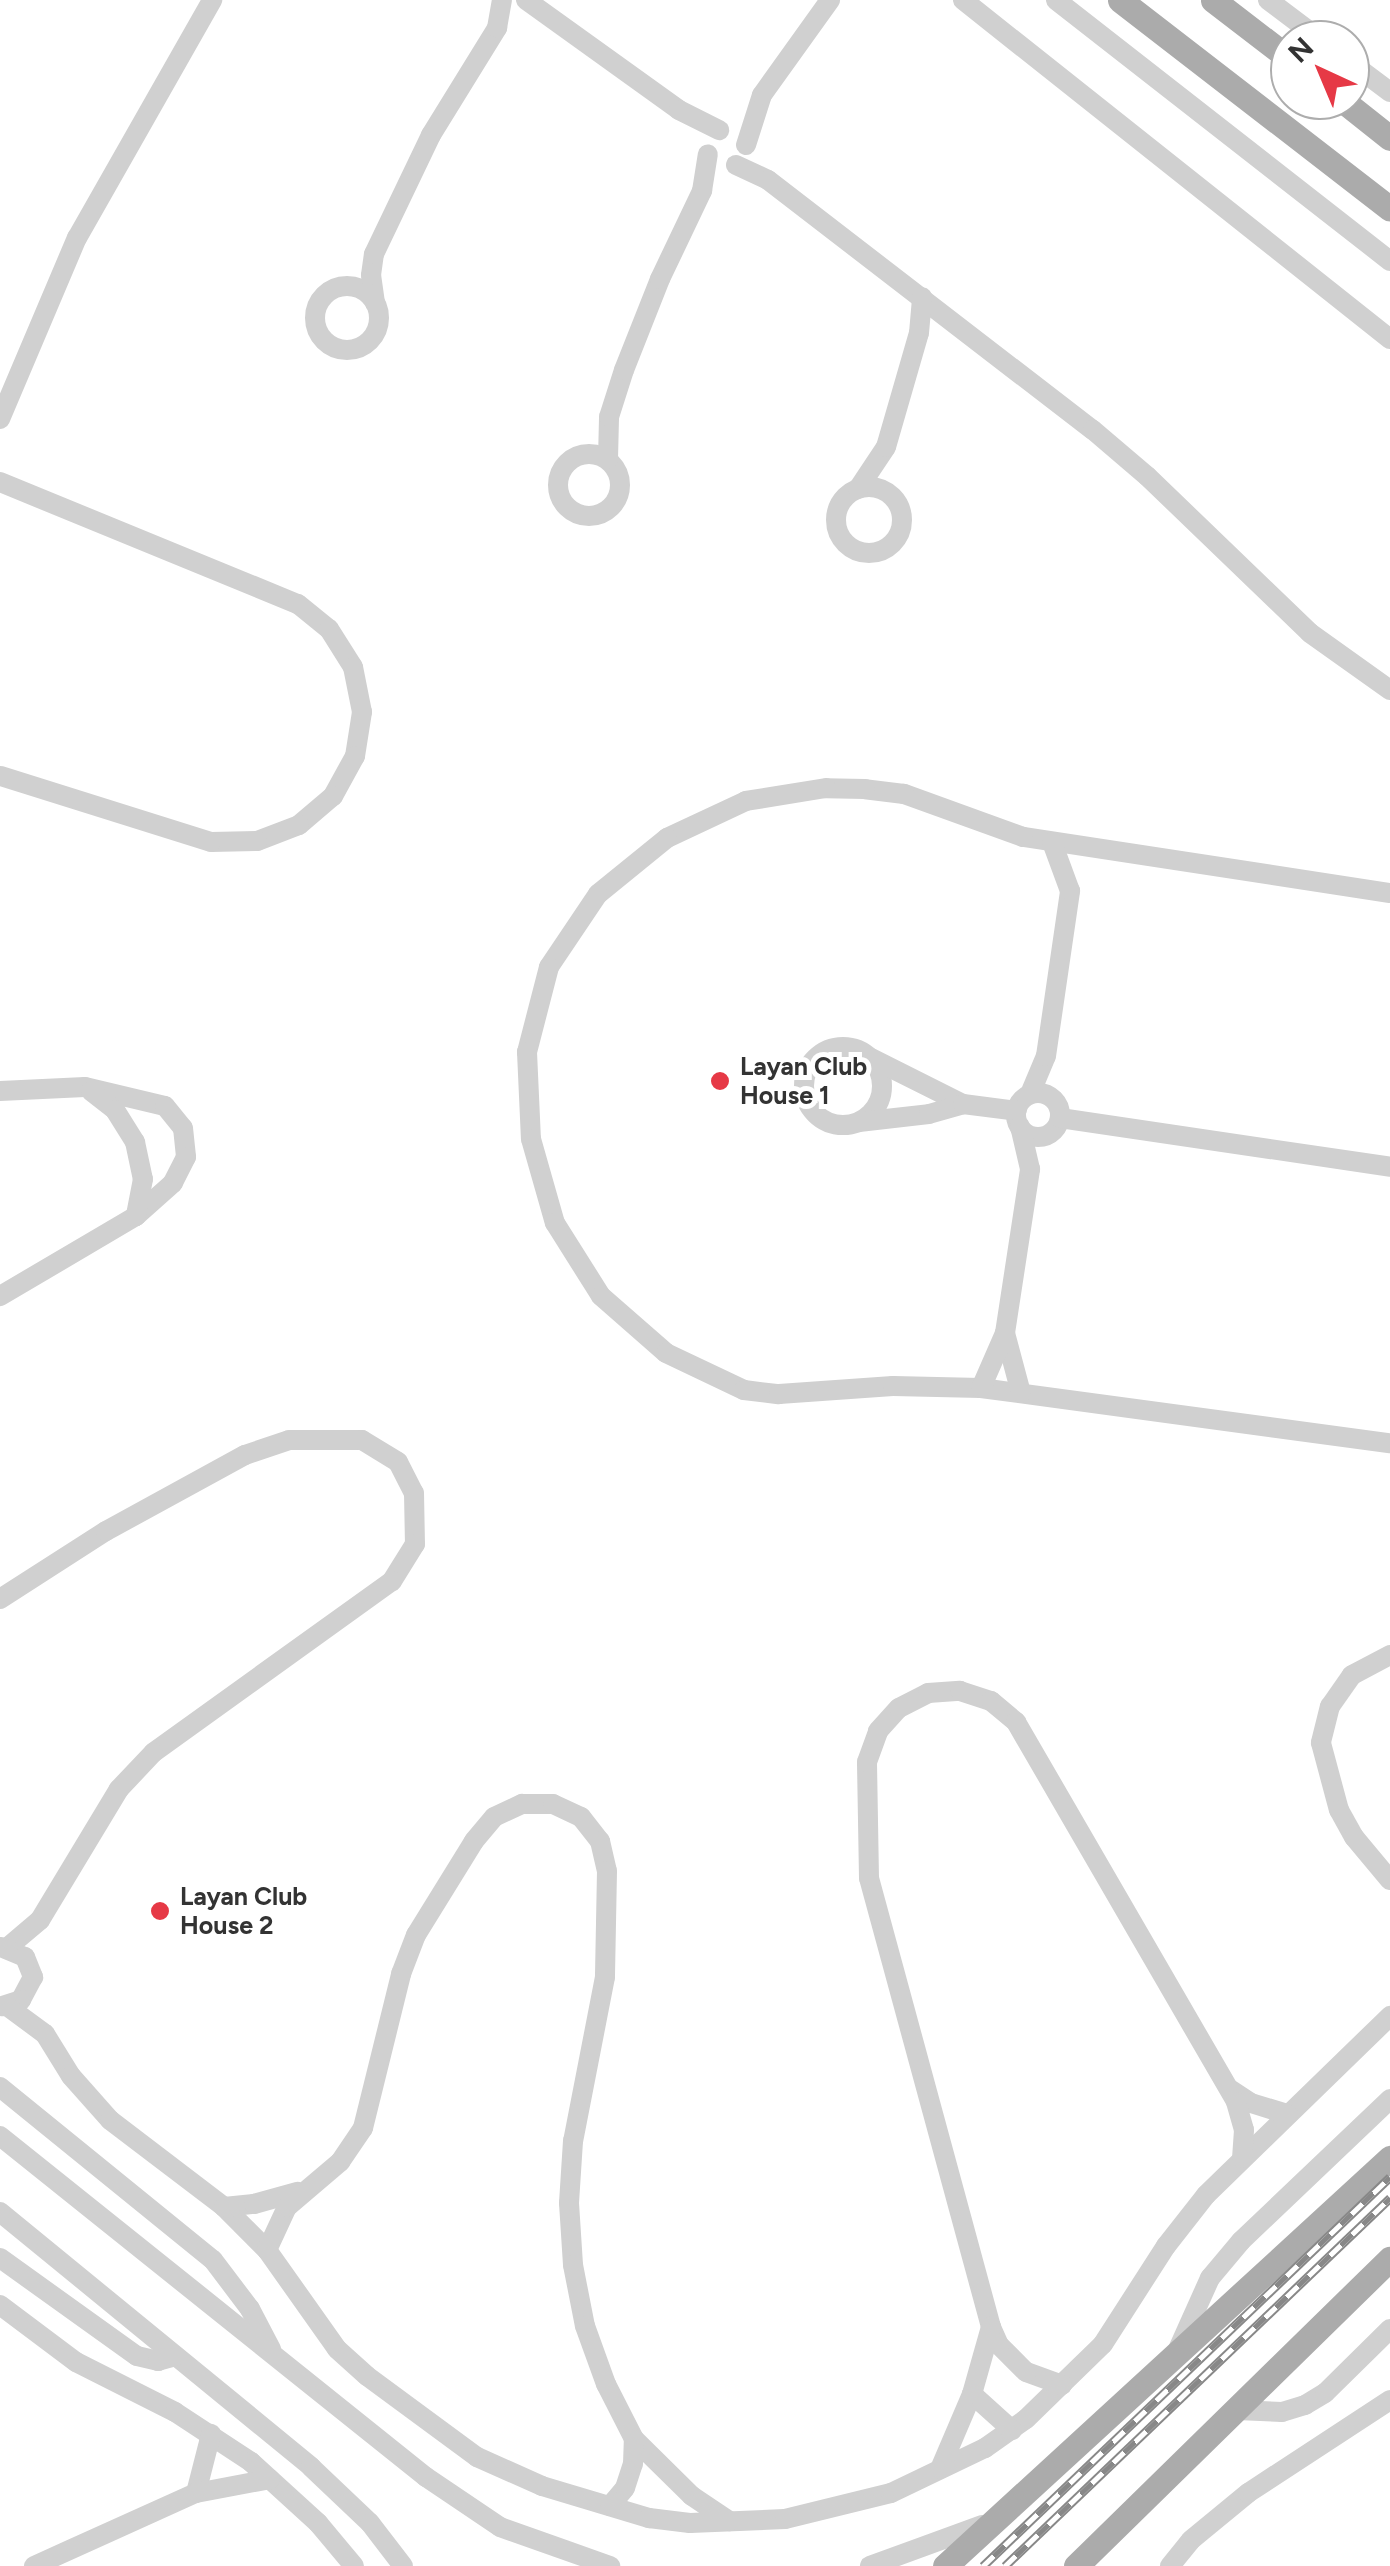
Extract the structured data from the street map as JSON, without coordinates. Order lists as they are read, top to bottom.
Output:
{
  "places": ["Layan Club House 1", "Layan Club House 2"],
  "north": "top left"
}
